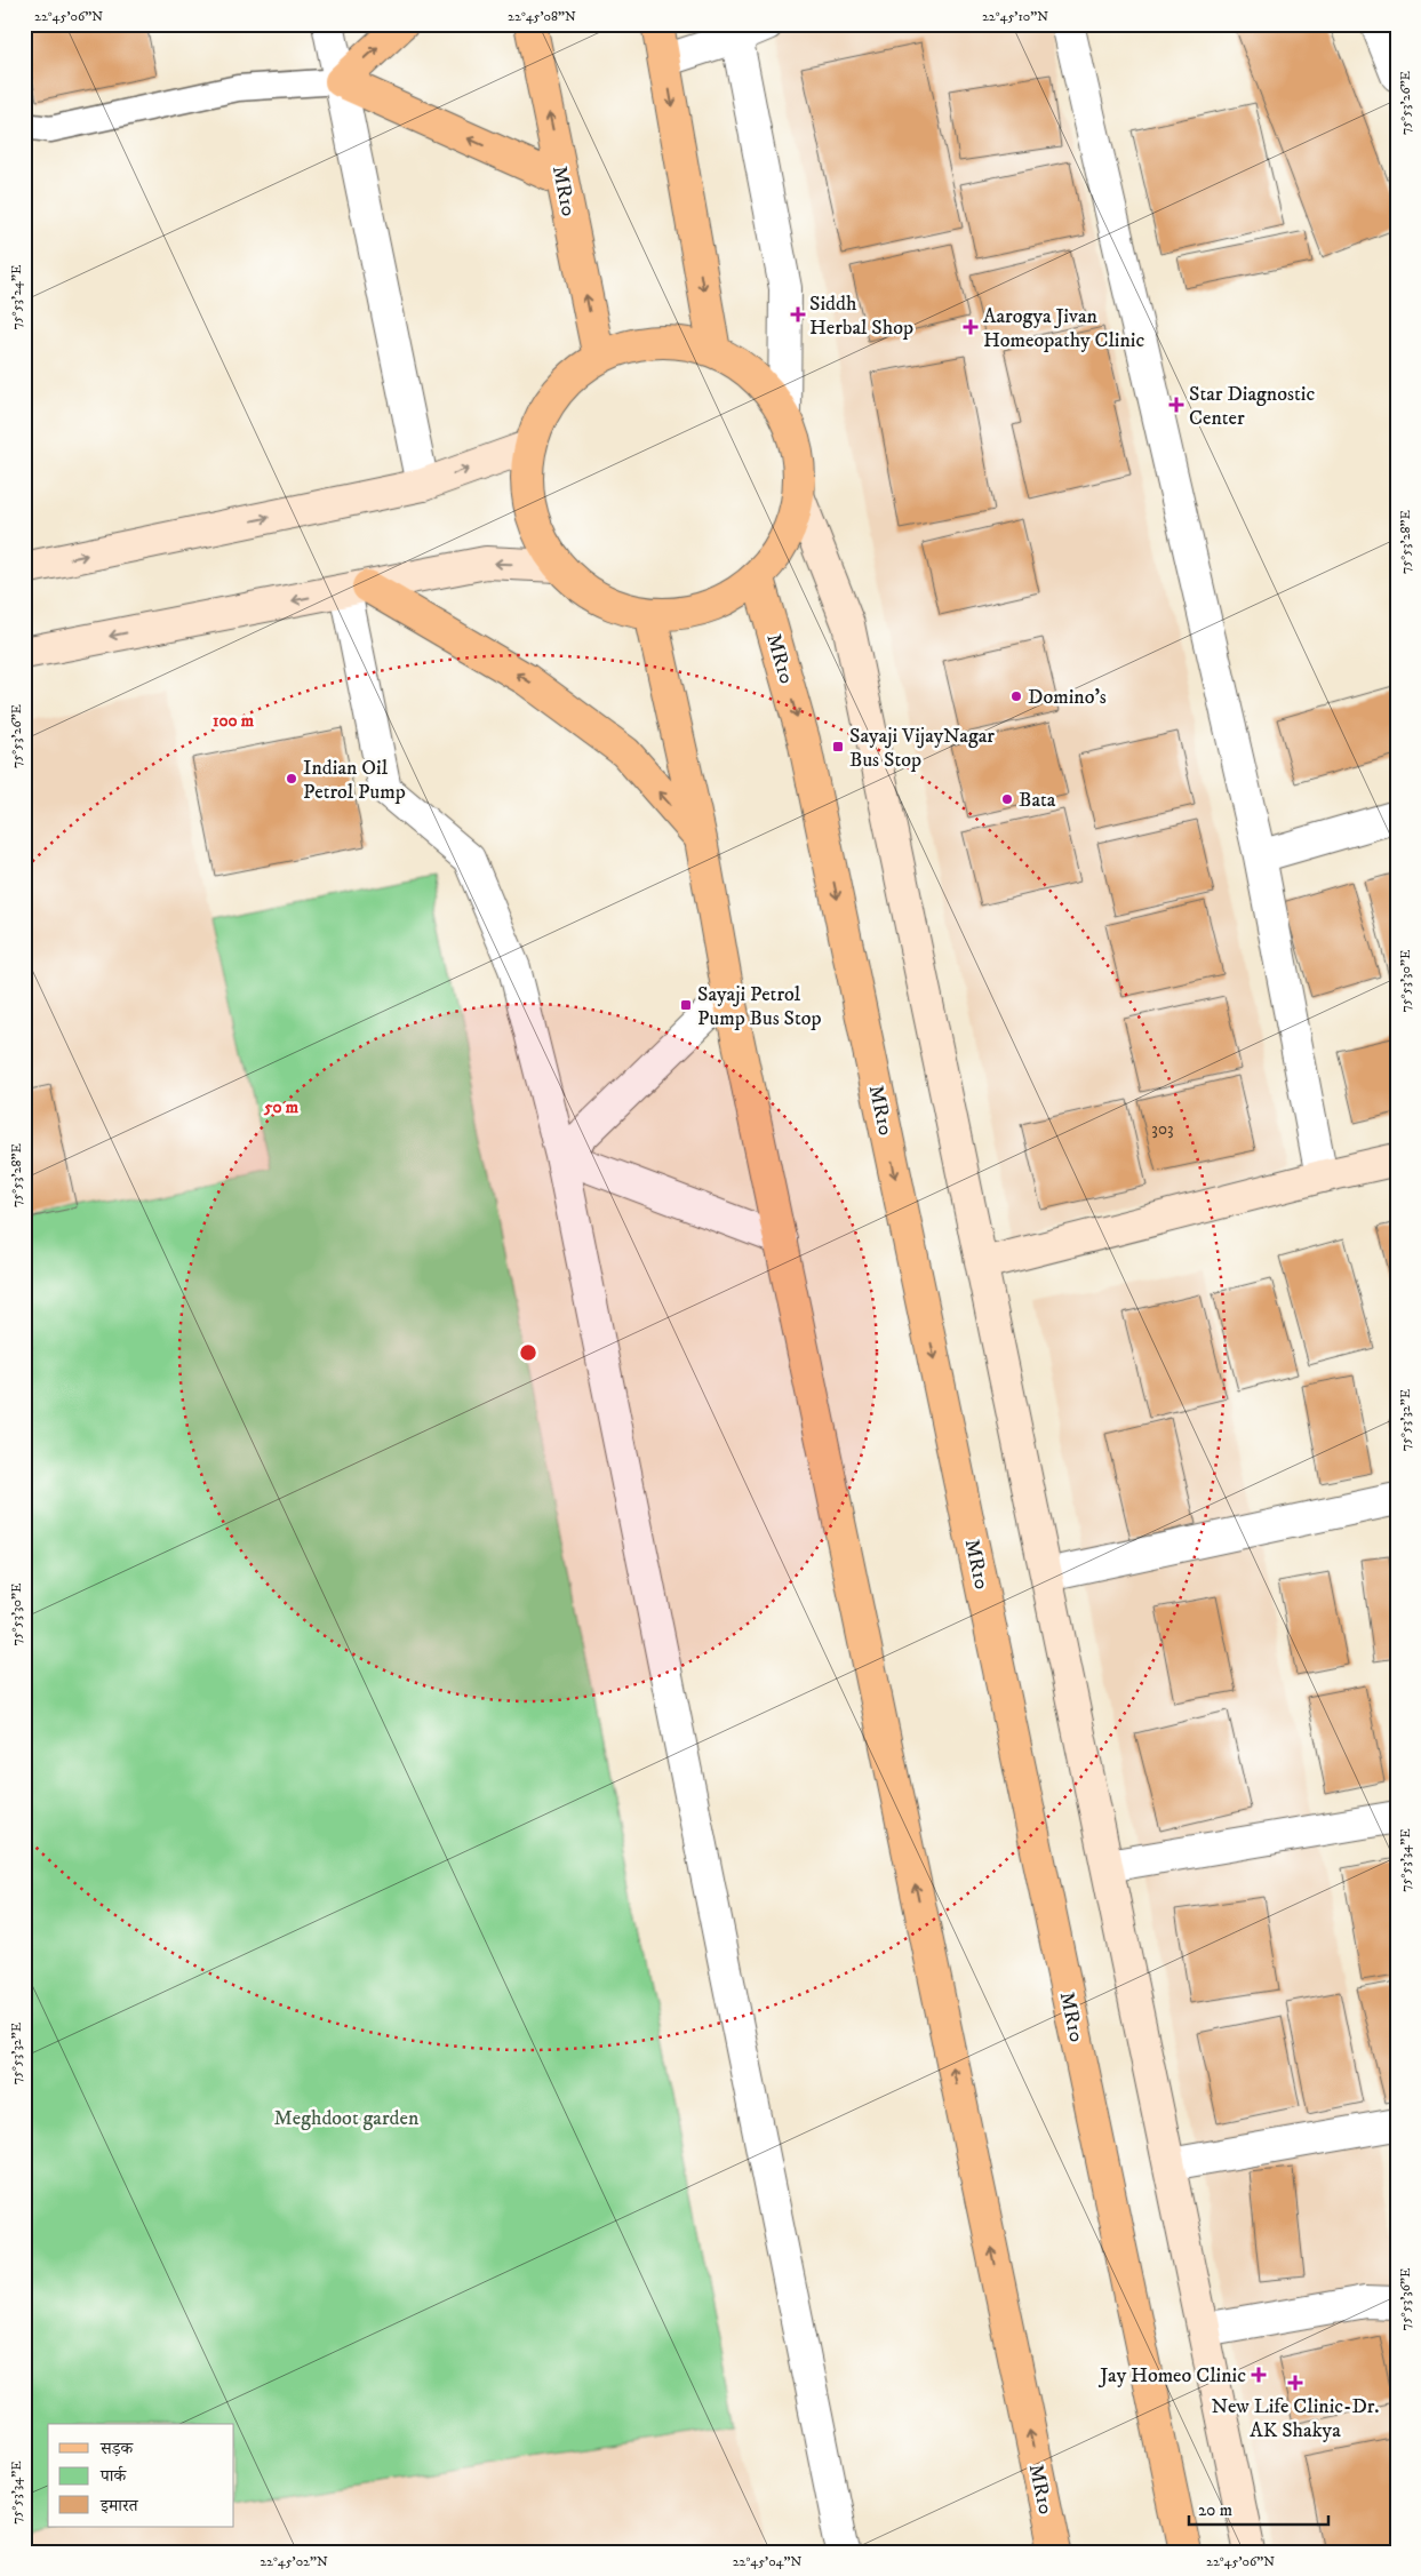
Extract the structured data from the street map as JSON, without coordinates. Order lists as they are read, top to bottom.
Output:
{
  "streets": {
    "main road": ["MR10"]
  },
  "parks": ["Meghdoot garden"],
  "places": {
    "health": [
      "Siddh Herbal Shop",
      "Aarogya Jivan Homeopathy Clinic",
      "Star Diagnostic Center",
      "Jay Homeo Clinic",
      "New Life Clinic-Dr. AK Shakya"
    ],
    "other": ["Domino's", "Indian Oil Petrol Pump", "Bata"],
    "transit": ["Sayaji VijayNagar Bus Stop", "Sayaji Petrol Pump Bus Stop"]
  },
  "house_numbers": ["303"],
  "legend": ["सड़क", "पार्क", "इमारत"],
  "scale_bar": "20 m",
  "coordinates": [
    "22°45'06\"N",
    "22°45'08\"N",
    "22°45'10\"N",
    "75°53'26\"E",
    "75°53'24\"E",
    "75°53'28\"E",
    "75°53'30\"E",
    "75°53'32\"E",
    "75°53'34\"E",
    "75°53'36\"E",
    "22°45'02\"N",
    "22°45'04\"N"
  ],
  "rings": ["100 m", "50 m"]
}
